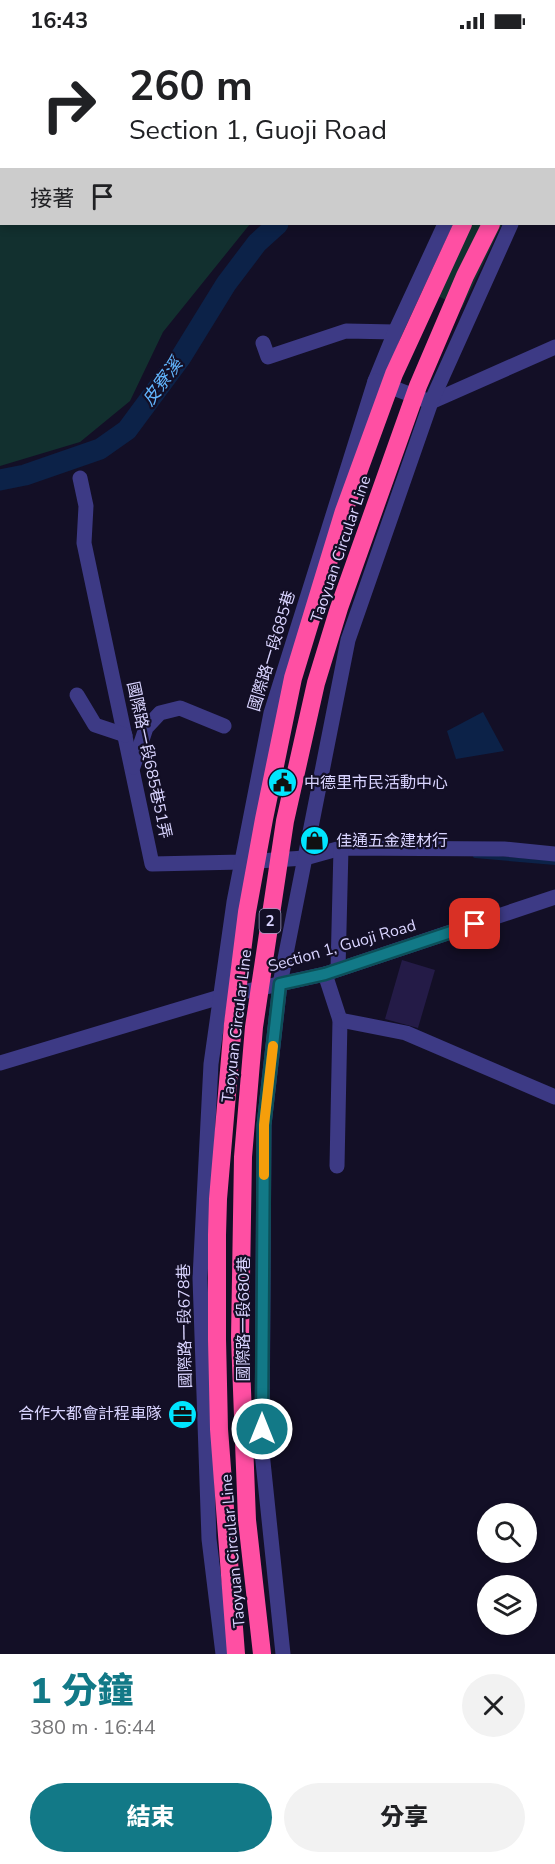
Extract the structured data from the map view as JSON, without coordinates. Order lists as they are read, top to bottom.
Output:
{
  "streets": {
    "highway": ["Taoyuan Circular Line", "2"],
    "street": [
      "國際路一段685巷",
      "國際路一段685巷51弄",
      "Section 1, Guoji Road",
      "國際路一段680巷",
      "國際路一段678巷"
    ]
  },
  "crossings": [
    ["國際路一段685巷", "國際路一段685巷51弄"],
    ["國際路一段685巷", "Section 1, Guoji Road"],
    ["國際路一段685巷", "國際路一段678巷"],
    ["國際路一段685巷51弄", "國際路一段680巷"],
    ["Section 1, Guoji Road", "國際路一段680巷"],
    ["Section 1, Guoji Road", "國際路一段678巷"]
  ],
  "water": ["皮寮溪"],
  "places": {
    "public building": ["中德里市民活動中心"],
    "shop": ["佳通五金建材行"],
    "office": ["合作大都會計程車隊"]
  },
  "page": {
    "status": "16:43",
    "turn": ["260 m", "Section 1, Guoji Road"],
    "then": "接著",
    "heading": ["1 分鐘", "380 m · 16:44"],
    "buttons": ["結束", "分享"]
  }
}
